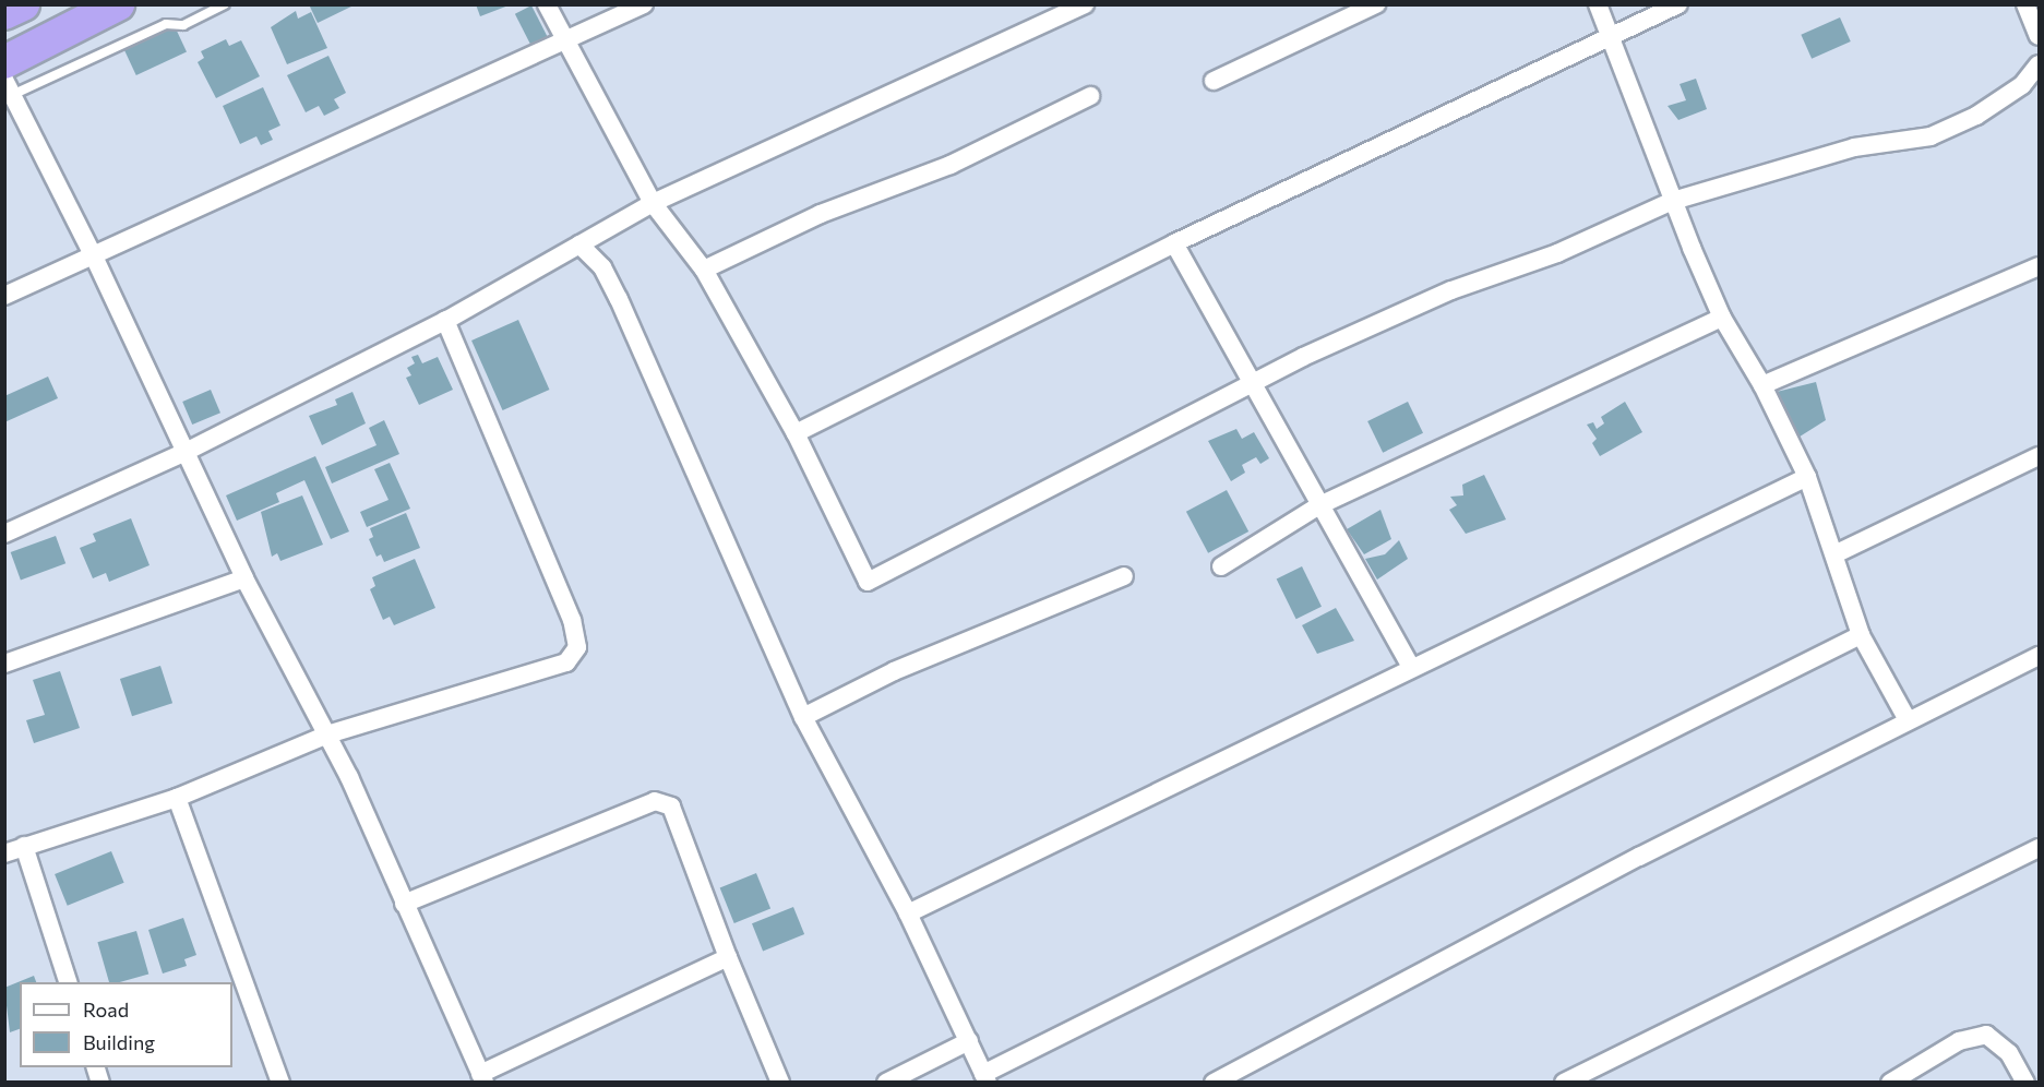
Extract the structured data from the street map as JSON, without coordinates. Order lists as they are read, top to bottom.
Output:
{
  "legend": ["Road", "Building"]
}
